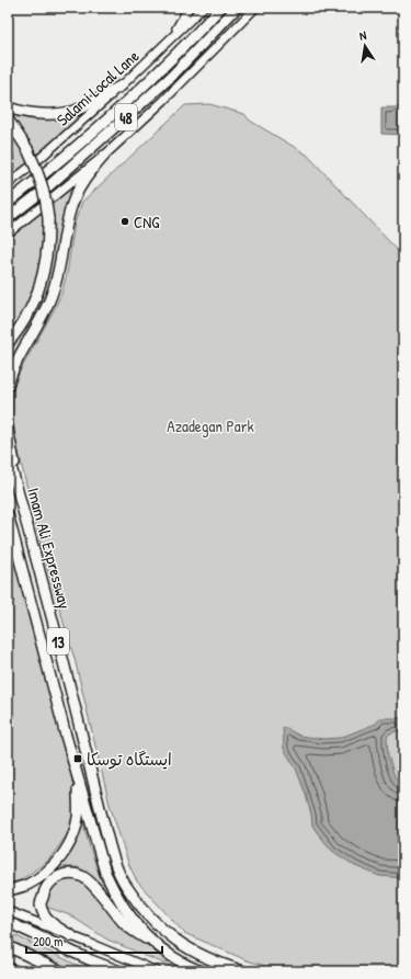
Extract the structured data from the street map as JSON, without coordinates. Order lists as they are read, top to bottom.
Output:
{
  "streets": {
    "highway": ["48", "Imam Ali Expressway", "13"],
    "main road": ["Salami Local Lane"]
  },
  "parks": ["Azadegan Park"],
  "places": {
    "other": ["CNG"],
    "transit": ["ایستگاه توسکا"]
  },
  "scale_bar": "200 m",
  "north": "top"
}
